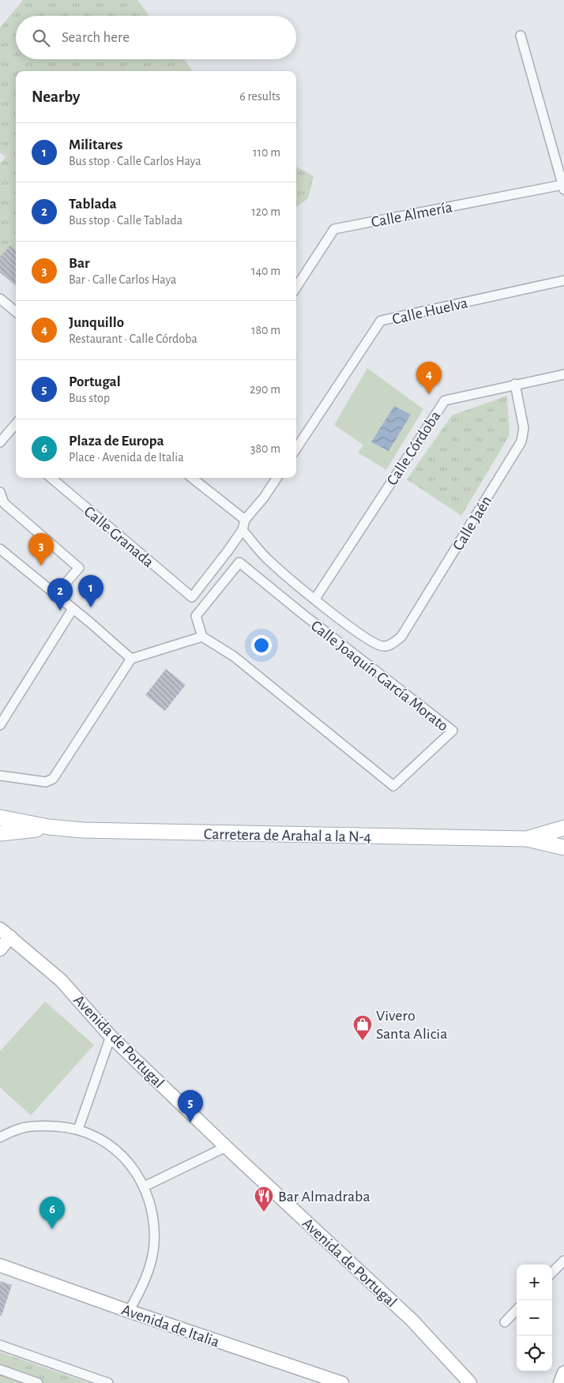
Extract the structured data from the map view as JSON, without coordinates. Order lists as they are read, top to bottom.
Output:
{
  "streets": {
    "main road": ["Carretera de Arahal a la N-4"],
    "street": [
      "Calle Almería",
      "Calle Huelva",
      "Calle Córdoba",
      "Calle Jaén",
      "Calle Granada",
      "Calle Joaquín García Morato",
      "Avenida de Portugal",
      "Avenida de Italia"
    ]
  },
  "crossings": [
    ["Calle Córdoba", "Calle Jaén"]
  ],
  "places": {
    "shop": ["Vivero Santa Alicia"],
    "restaurant": ["Bar Almadraba"]
  },
  "page": {
    "search": "Search here",
    "heading": ["Nearby", "6 results"],
    "list": [
      {
        "mark": "1",
        "name": "Militares",
        "note": "Bus stop · Calle Carlos Haya",
        "value": "110 m"
      },
      {
        "mark": "2",
        "name": "Tablada",
        "note": "Bus stop · Calle Tablada",
        "value": "120 m"
      },
      {
        "mark": "3",
        "name": "Bar",
        "note": "Bar · Calle Carlos Haya",
        "value": "140 m"
      },
      {
        "mark": "4",
        "name": "Junquillo",
        "note": "Restaurant · Calle Córdoba",
        "value": "180 m"
      },
      {
        "mark": "5",
        "name": "Portugal",
        "note": "Bus stop",
        "value": "290 m"
      },
      {
        "mark": "6",
        "name": "Plaza de Europa",
        "note": "Place · Avenida de Italia",
        "value": "380 m"
      }
    ],
    "pins": [
      "4",
      "3",
      "1",
      "2",
      "5",
      "6"
    ],
    "map_buttons": ["+", "−"]
  }
}
